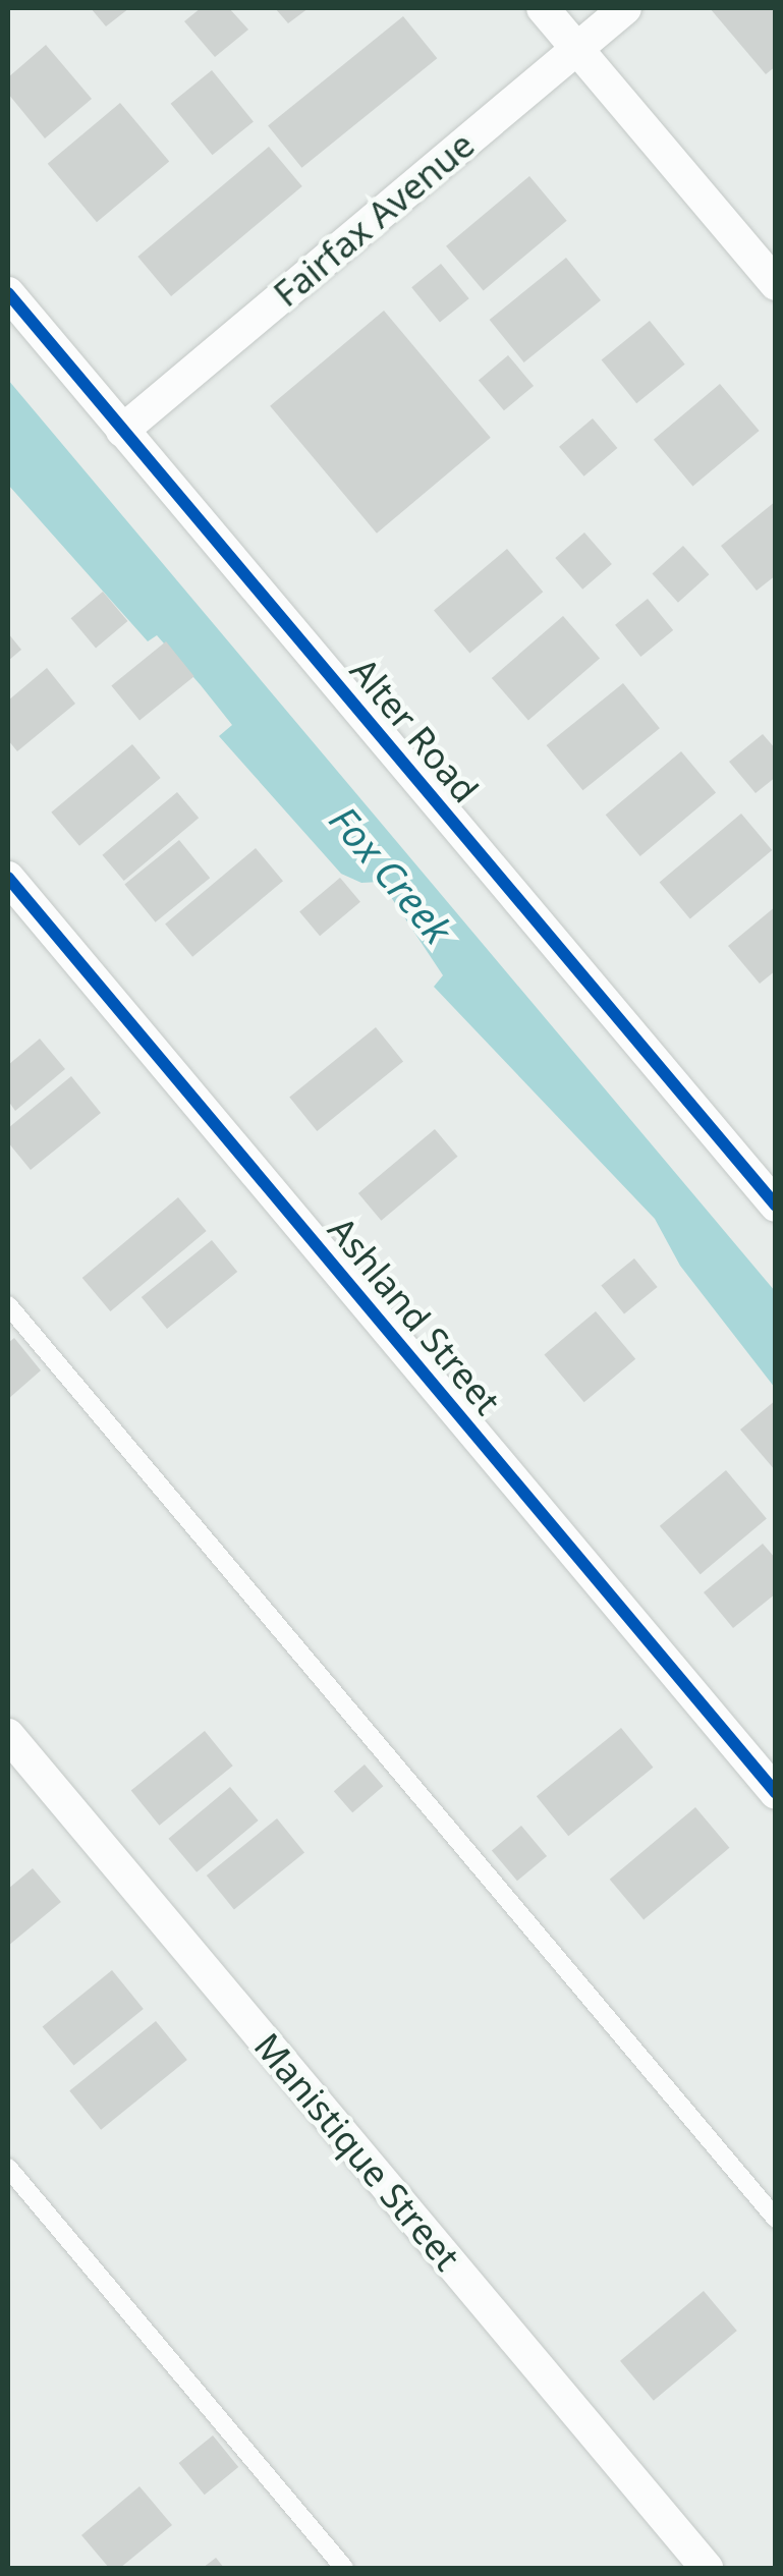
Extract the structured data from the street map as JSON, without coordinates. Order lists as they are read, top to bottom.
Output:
{
  "streets": {
    "street": [
      "Fairfax Avenue",
      "Alter Road",
      "Ashland Street",
      "Manistique Street"
    ]
  },
  "crossings": [
    ["Fairfax Avenue", "Alter Road"]
  ],
  "water": ["Fox Creek"]
}
